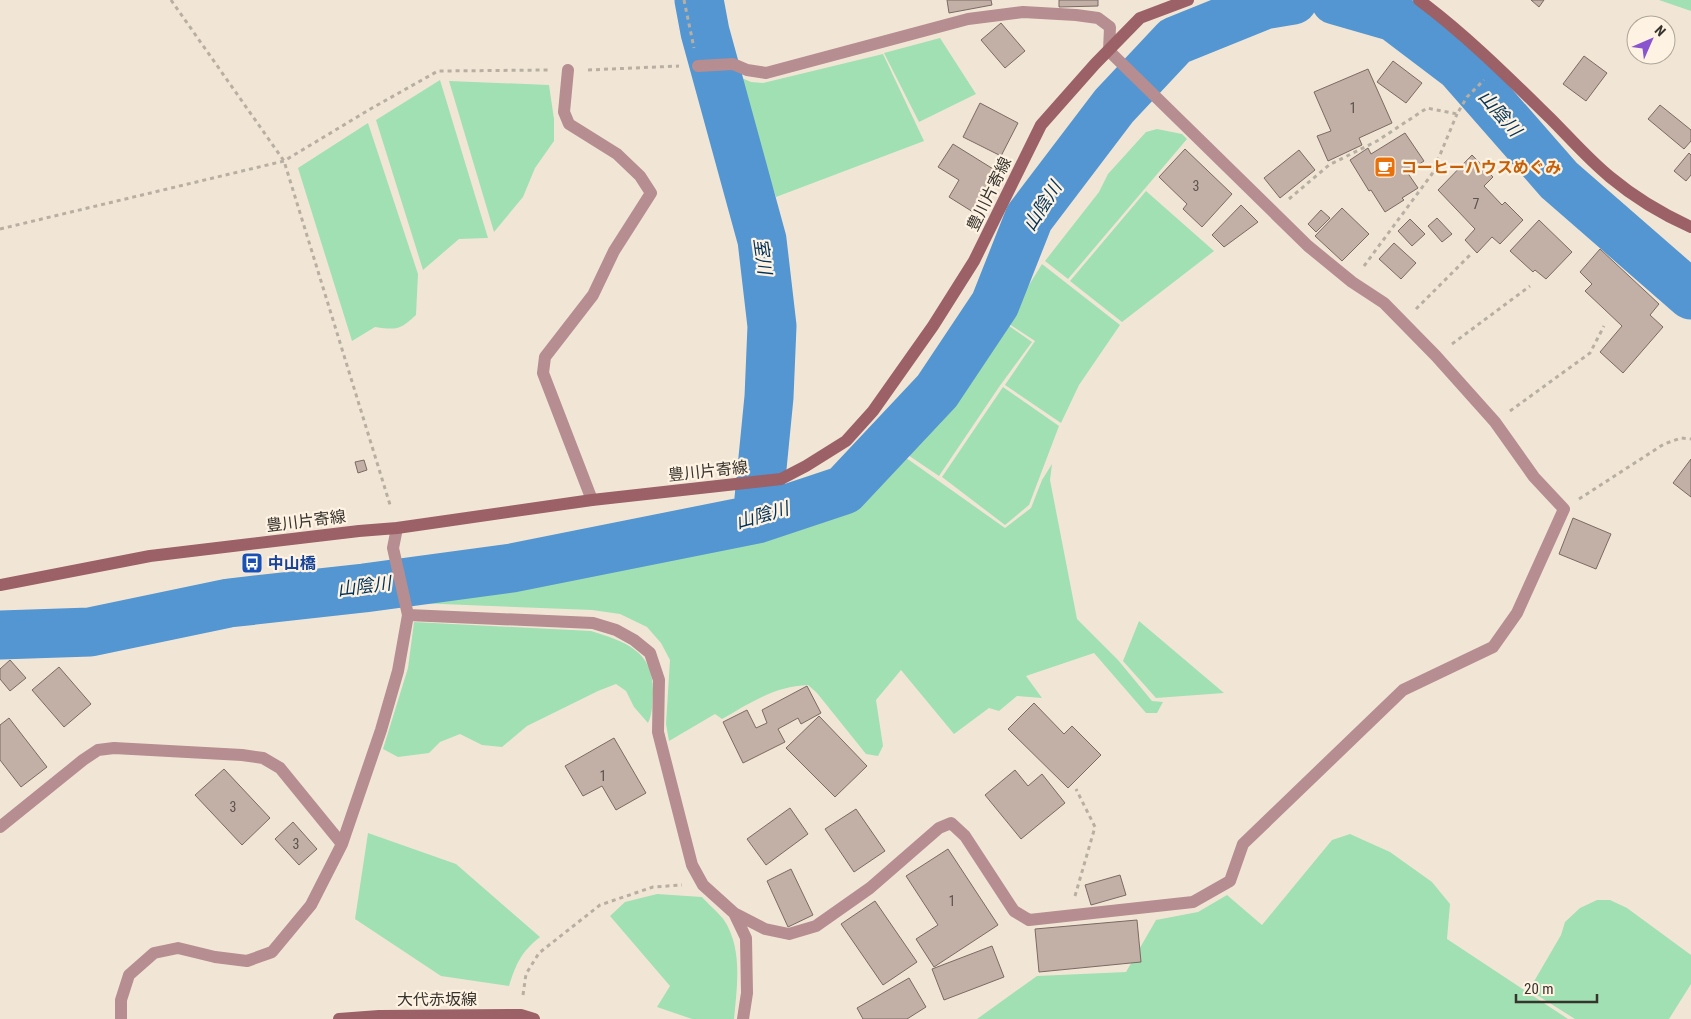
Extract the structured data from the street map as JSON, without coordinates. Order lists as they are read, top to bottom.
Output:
{
  "streets": {
    "main road": ["豊川片寄線", "大代赤坂線"]
  },
  "water": ["山陰川", "室川"],
  "places": {
    "cafe": ["コーヒーハウスめぐみ"],
    "bus stop": ["中山橋"]
  },
  "house_numbers": [
    "1",
    "3",
    "7",
    "1",
    "3",
    "3",
    "1"
  ],
  "scale_bar": "20 m",
  "north": "top right"
}
